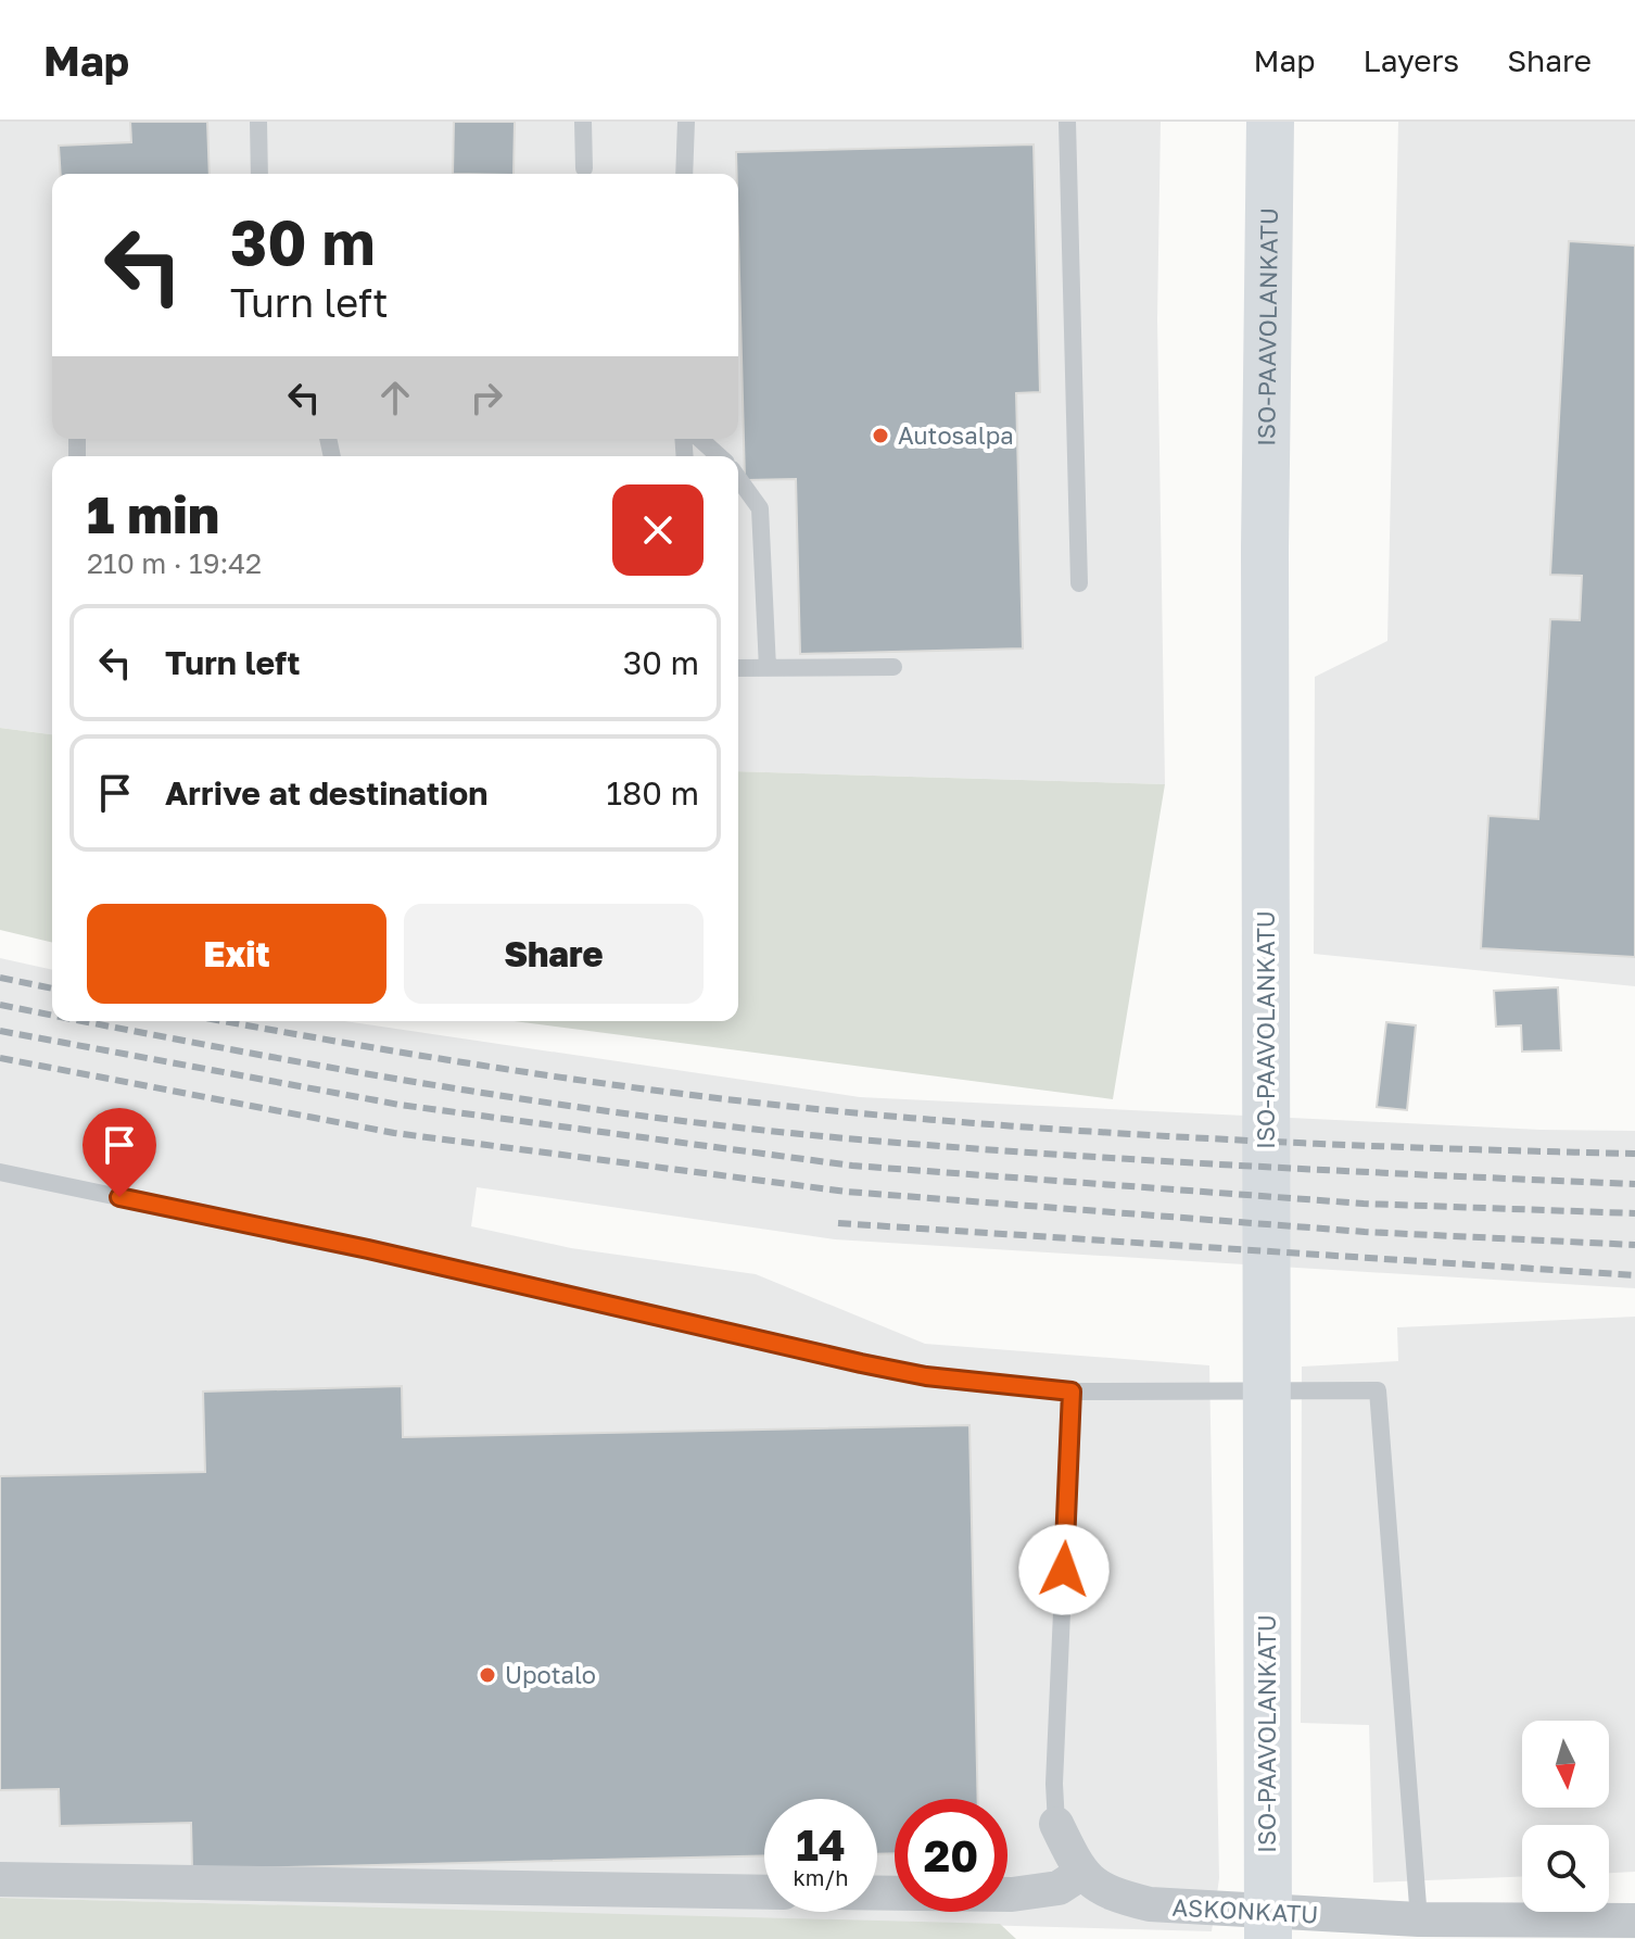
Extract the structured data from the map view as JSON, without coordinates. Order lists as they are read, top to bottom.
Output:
{
  "streets": {
    "main road": ["ISO-PAAVOLANKATU"],
    "street": ["ASKONKATU"]
  },
  "places": ["Autosalpa", "Upotalo"],
  "north": "bottom",
  "page": {
    "header": "Map",
    "nav": ["Map", "Layers", "Share"],
    "turn": ["30 m", "Turn left"],
    "heading": ["1 min", "210 m · 19:42"],
    "list": [
      {
        "name": "Turn left",
        "value": "30 m"
      },
      {
        "name": "Arrive at destination",
        "value": "180 m"
      }
    ],
    "buttons": ["Exit", "Share"],
    "speed": "14 km/h",
    "limit": "20"
  }
}
